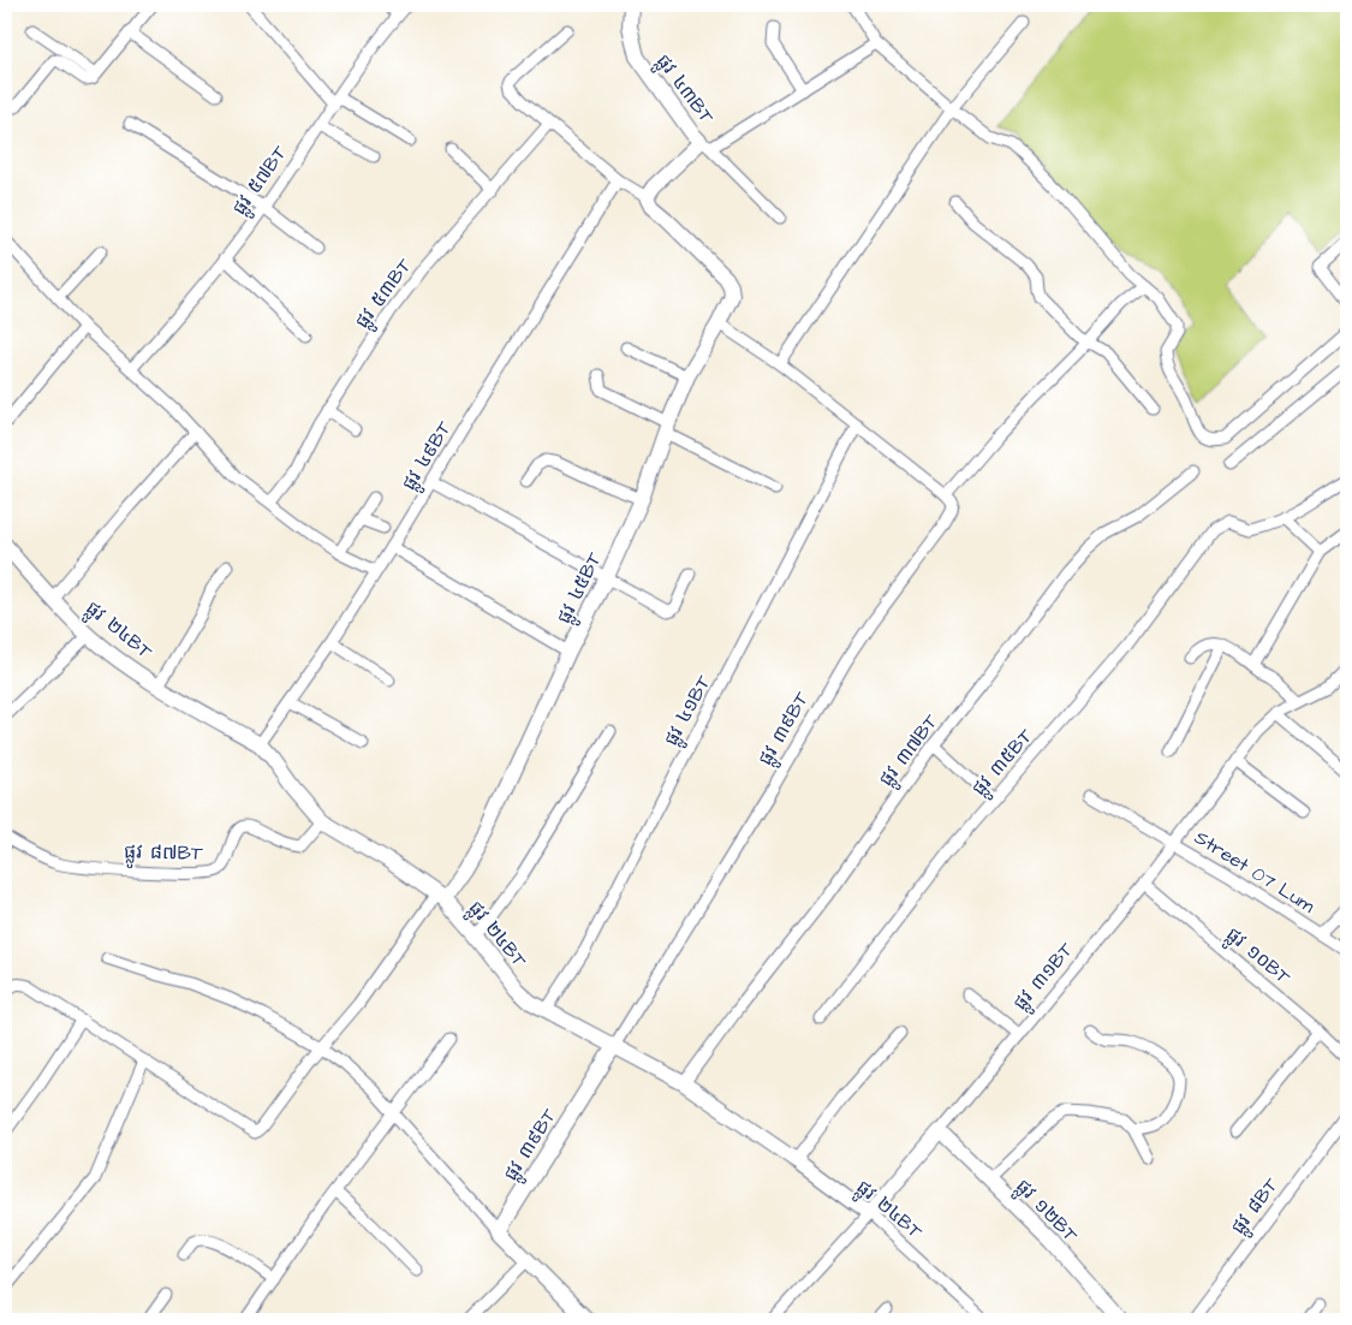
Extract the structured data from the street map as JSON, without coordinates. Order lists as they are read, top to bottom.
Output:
{
  "streets": {
    "street": [
      "ផ្លូវ ៤៣BT",
      "ផ្លូវ ៥៧BT",
      "ផ្លូវ ៥៣BT",
      "ផ្លូវ ៤៩BT",
      "ផ្លូវ ៤៥BT",
      "ផ្លូវ ២៤BT",
      "ផ្លូវ ៤១BT",
      "ផ្លូវ ៣៩BT",
      "ផ្លូវ ៣៧BT",
      "ផ្លូវ ៣៥BT",
      "ផ្លូវ ៨៧BT",
      "Street 07 Lum",
      "ផ្លូវ ១០BT",
      "ផ្លូវ ៣១BT",
      "ផ្លូវ ៨BT",
      "ផ្លូវ ១២BT"
    ]
  },
  "crossings": [
    ["ផ្លូវ ៤៣BT", "ផ្លូវ ៤៥BT"],
    ["ផ្លូវ ៤៩BT", "ផ្លូវ ២៤BT"],
    ["ផ្លូវ ៤៥BT", "ផ្លូវ ២៤BT"],
    ["ផ្លូវ ២៤BT", "ផ្លូវ ៤១BT"],
    ["ផ្លូវ ២៤BT", "ផ្លូវ ៣៩BT"],
    ["ផ្លូវ ២៤BT", "ផ្លូវ ៣៧BT"],
    ["ផ្លូវ ២៤BT", "ផ្លូវ ៨៧BT"],
    ["ផ្លូវ ២៤BT", "ផ្លូវ ៣១BT"],
    ["Street 07 Lum", "ផ្លូវ ៣១BT"],
    ["ផ្លូវ ១០BT", "ផ្លូវ ៣១BT"],
    ["ផ្លូវ ៣១BT", "ផ្លូវ ១២BT"]
  ]
}
